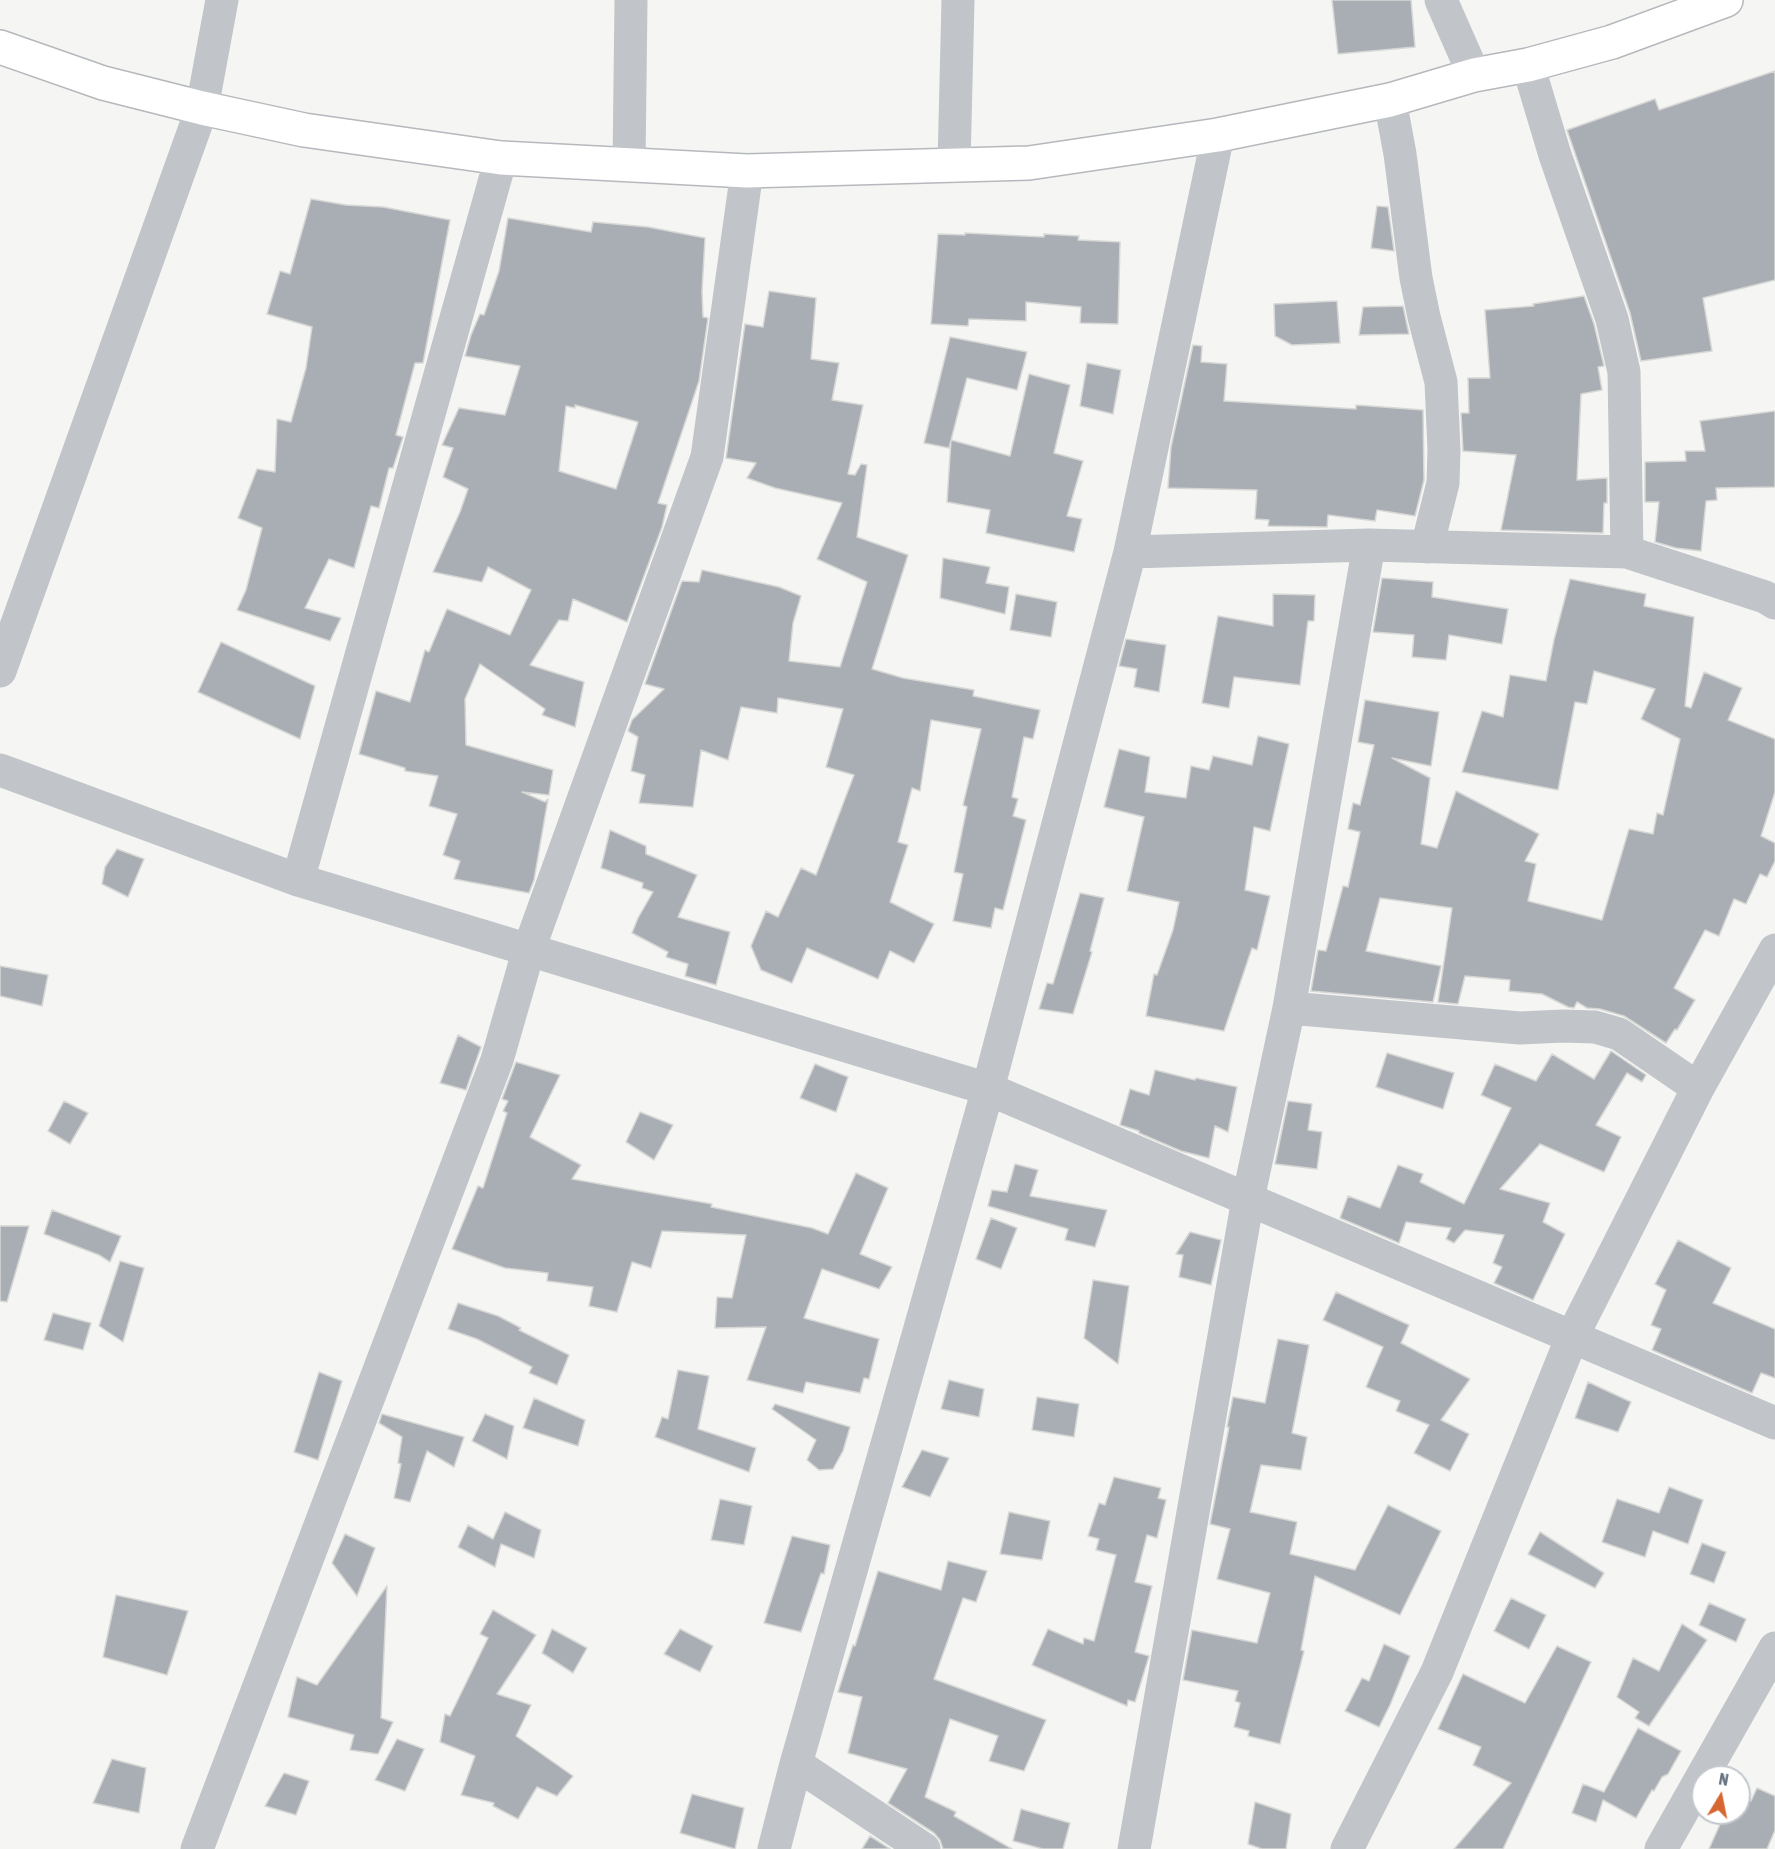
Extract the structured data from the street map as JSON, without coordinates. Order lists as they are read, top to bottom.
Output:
{
  "north": "top"
}
